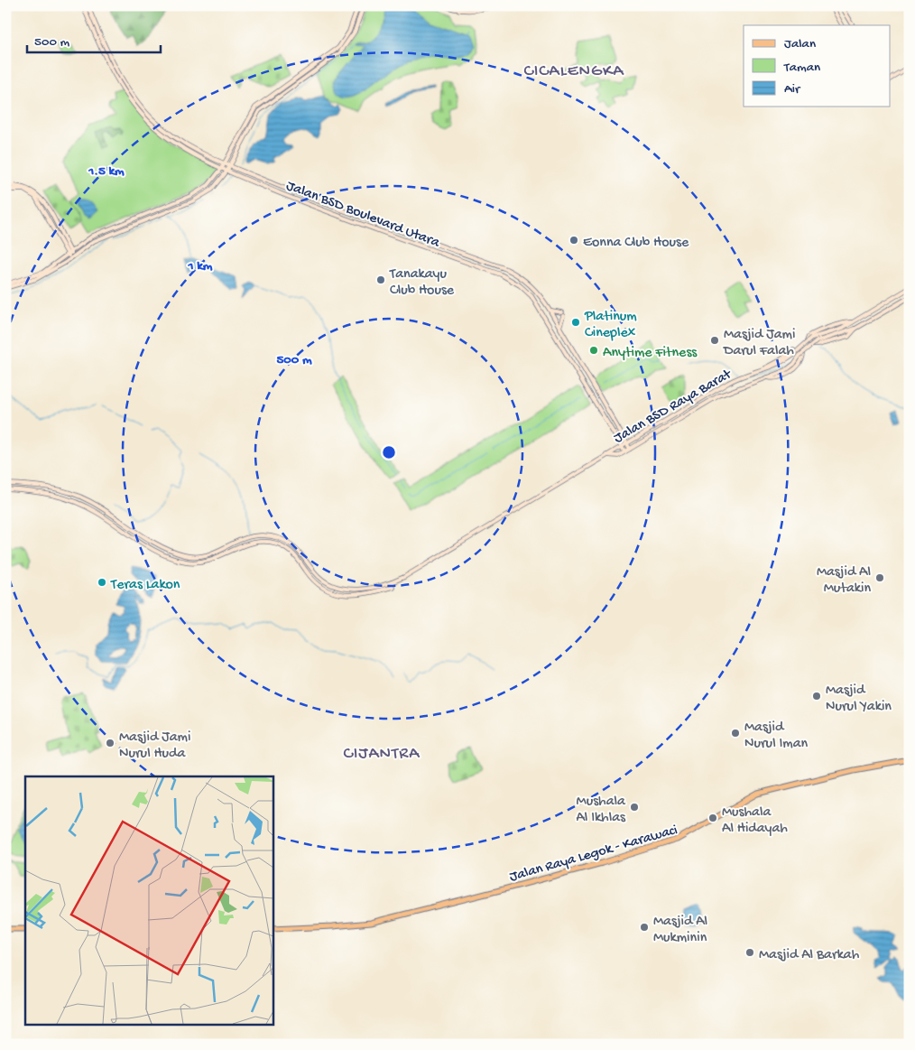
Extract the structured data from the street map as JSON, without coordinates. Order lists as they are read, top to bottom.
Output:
{
  "streets": {
    "main road": ["Jalan BSD Boulevard Utara", "Jalan BSD Raya Barat", "Jalan Raya Legok - Karawaci"]
  },
  "crossings": [
    ["Jalan BSD Boulevard Utara", "Jalan BSD Raya Barat"]
  ],
  "districts": ["CICALENGKA", "CIJANTRA"],
  "places": [
    "Eonna Club House",
    "Tanakayu Club House",
    "Platinum Cineplex",
    "Masjid Jami Darul Falah",
    "Anytime Fitness",
    "Masjid Al Mutakin",
    "Teras Lakon",
    "Masjid Nurul Yakin",
    "Masjid Nurul Iman",
    "Masjid Jami Nurul Huda",
    "Mushala Al Ikhlas",
    "Mushala Al Hidayah",
    "Masjid Al Mukminin",
    "Masjid Al Barkah"
  ],
  "legend": ["Jalan", "Taman", "Air"],
  "scale_bar": "500 m",
  "rings": ["1.5 km", "1 km", "500 m"]
}
